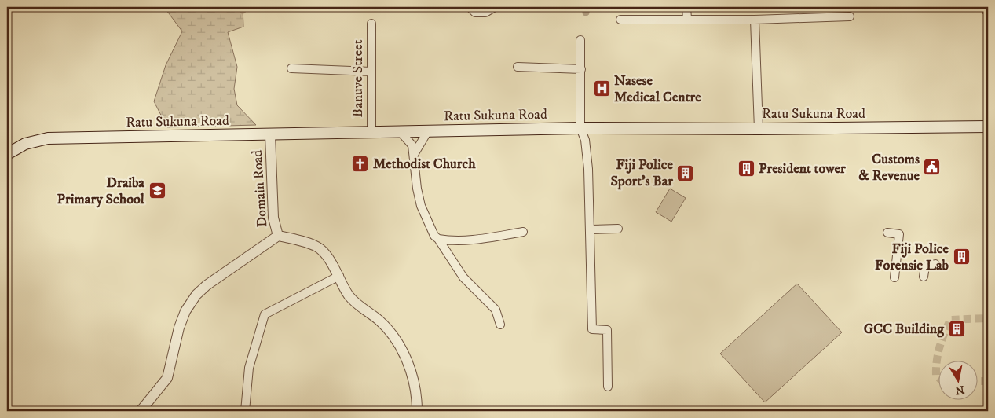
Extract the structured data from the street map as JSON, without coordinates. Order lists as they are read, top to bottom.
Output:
{
  "streets": {
    "main road": ["Ratu Sukuna Road"],
    "street": ["Banuve Street", "Domain Road"]
  },
  "crossings": [
    ["Banuve Street", "Ratu Sukuna Road"],
    ["Ratu Sukuna Road", "Domain Road"]
  ],
  "places": {
    "hospital": ["Nasese Medical Centre"],
    "church": ["Methodist Church"],
    "public building": ["Customs & Revenue"],
    "building": [
      "President tower",
      "Fiji Police Sport's Bar",
      "Fiji Police Forensic Lab",
      "GCC Building"
    ],
    "school or university": ["Draiba Primary School"]
  },
  "north": "bottom"
}
